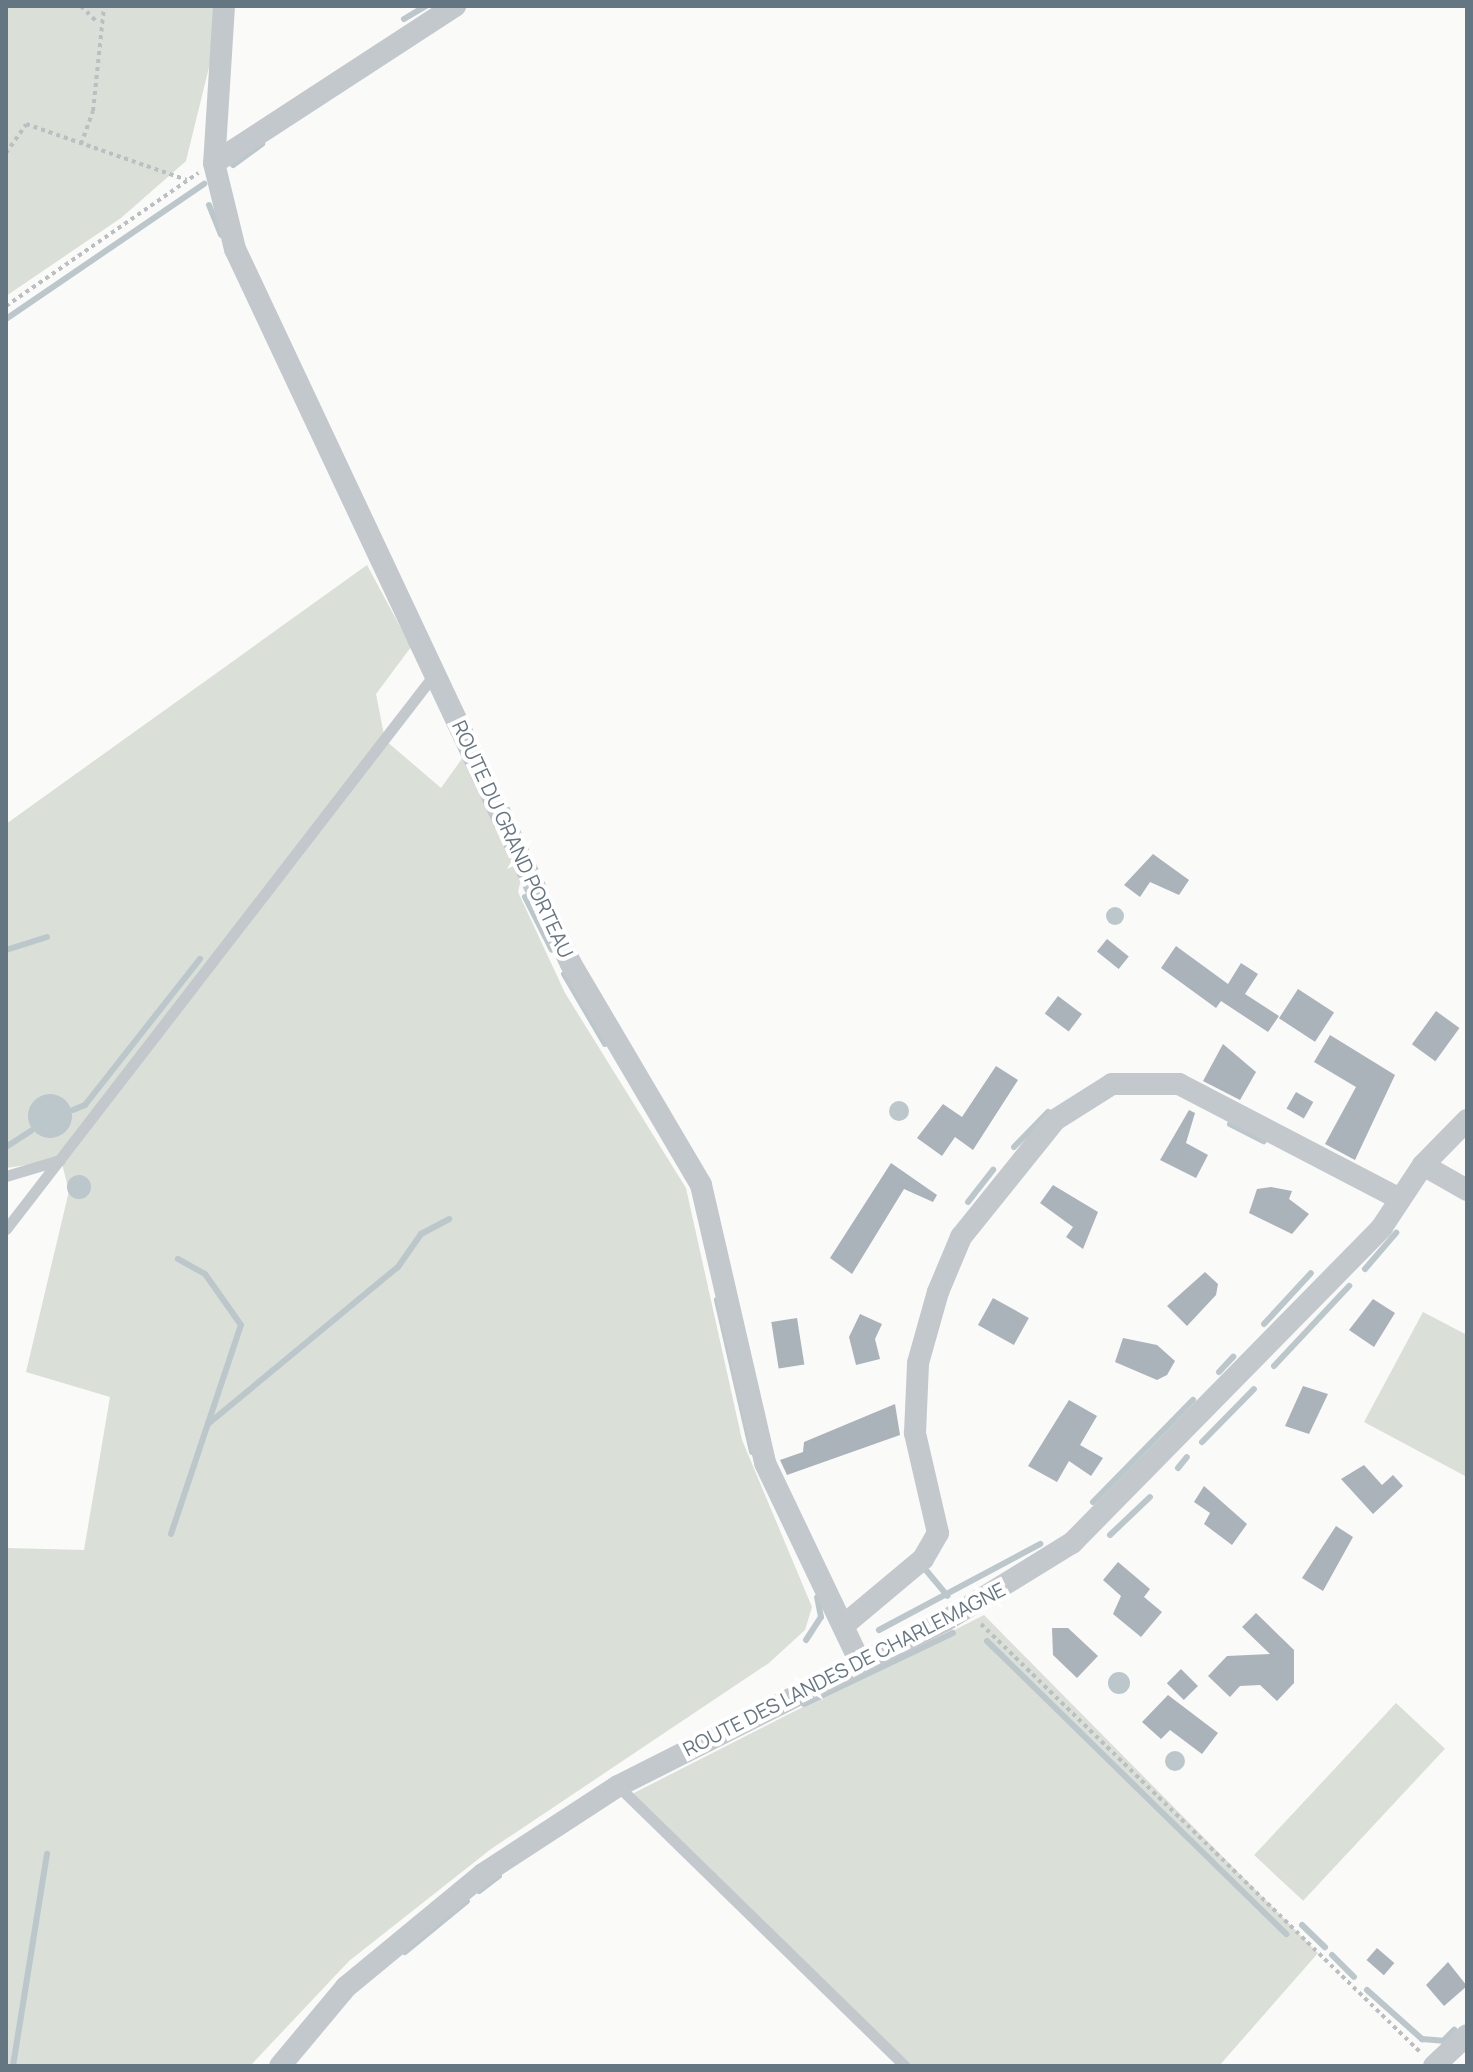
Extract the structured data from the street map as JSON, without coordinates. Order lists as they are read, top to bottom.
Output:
{
  "streets": {
    "street": ["ROUTE DU GRAND PORTEAU", "ROUTE DES LANDES DE CHARLEMAGNE"]
  },
  "crossings": [
    ["ROUTE DU GRAND PORTEAU", "ROUTE DES LANDES DE CHARLEMAGNE"]
  ]
}
